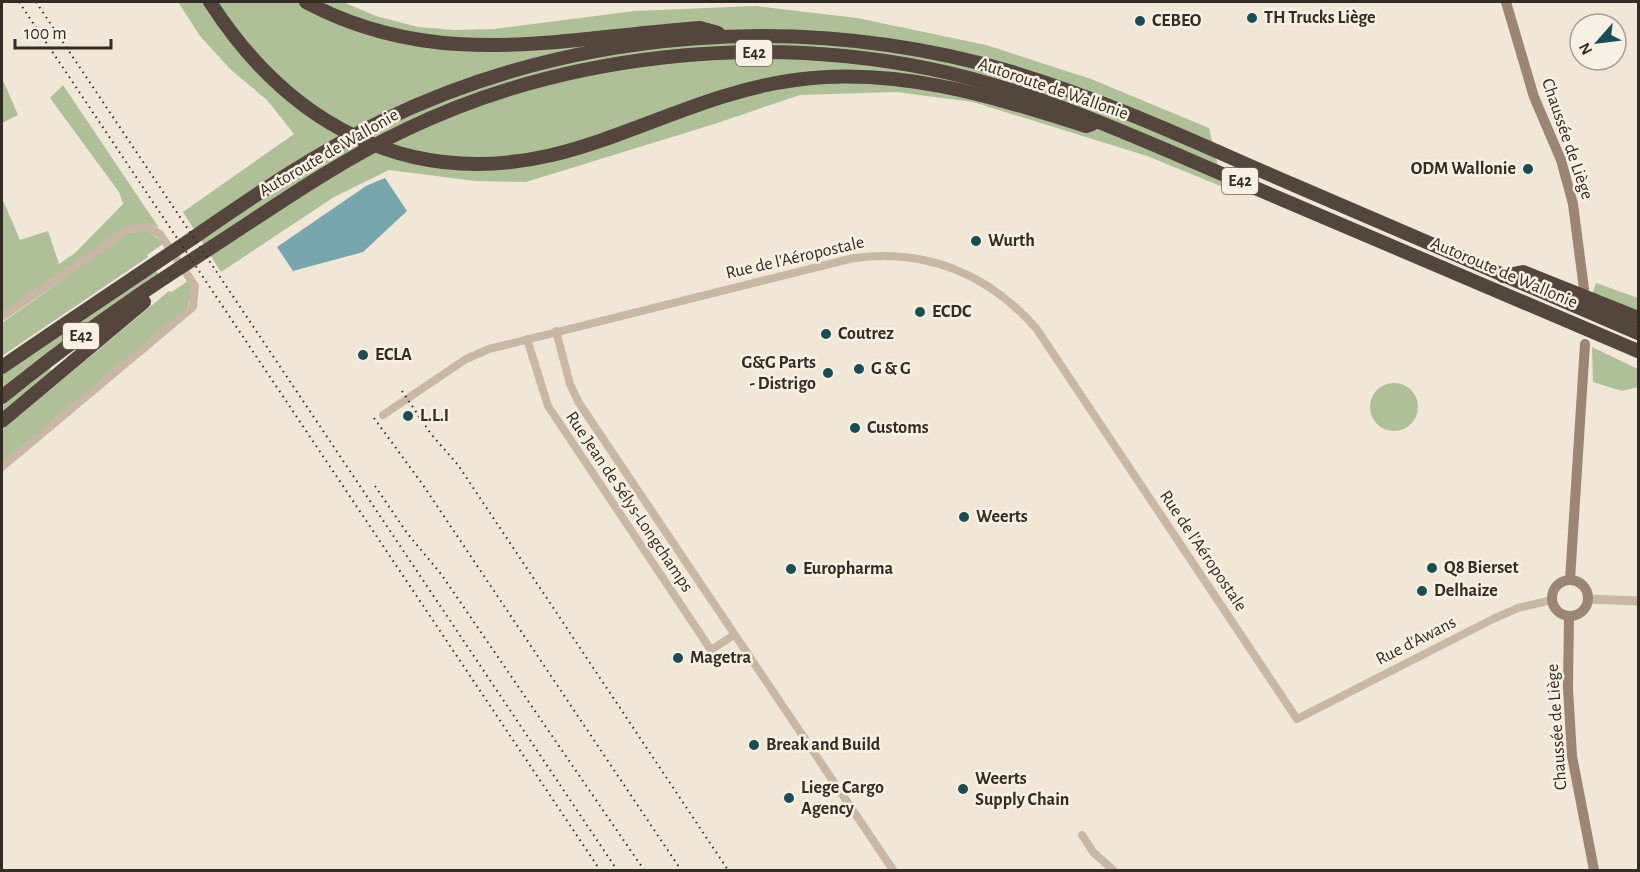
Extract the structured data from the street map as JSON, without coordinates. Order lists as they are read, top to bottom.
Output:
{
  "streets": {
    "highway": ["E42", "Autoroute de Wallonie"],
    "main road": ["Chaussée de Liège"],
    "street": ["Rue de l'Aéropostale", "Rue Jean de Sélys-Longchamps", "Rue d'Awans"]
  },
  "crossings": [
    ["Chaussée de Liège", "Rue d'Awans"],
    ["Rue de l'Aéropostale", "Rue Jean de Sélys-Longchamps"],
    ["Rue de l'Aéropostale", "Rue d'Awans"]
  ],
  "places": [
    "TH Trucks Liège",
    "CEBEO",
    "ODM Wallonie",
    "Wurth",
    "ECDC",
    "Coutrez",
    "ECLA",
    "G & G",
    "G&G Parts - Distrigo",
    "L.L.I",
    "Customs",
    "Weerts",
    "Q8 Bierset",
    "Europharma",
    "Delhaize",
    "Magetra",
    "Break and Build",
    "Weerts Supply Chain",
    "Liege Cargo Agency"
  ],
  "scale_bar": "100 m",
  "north": "bottom left"
}
